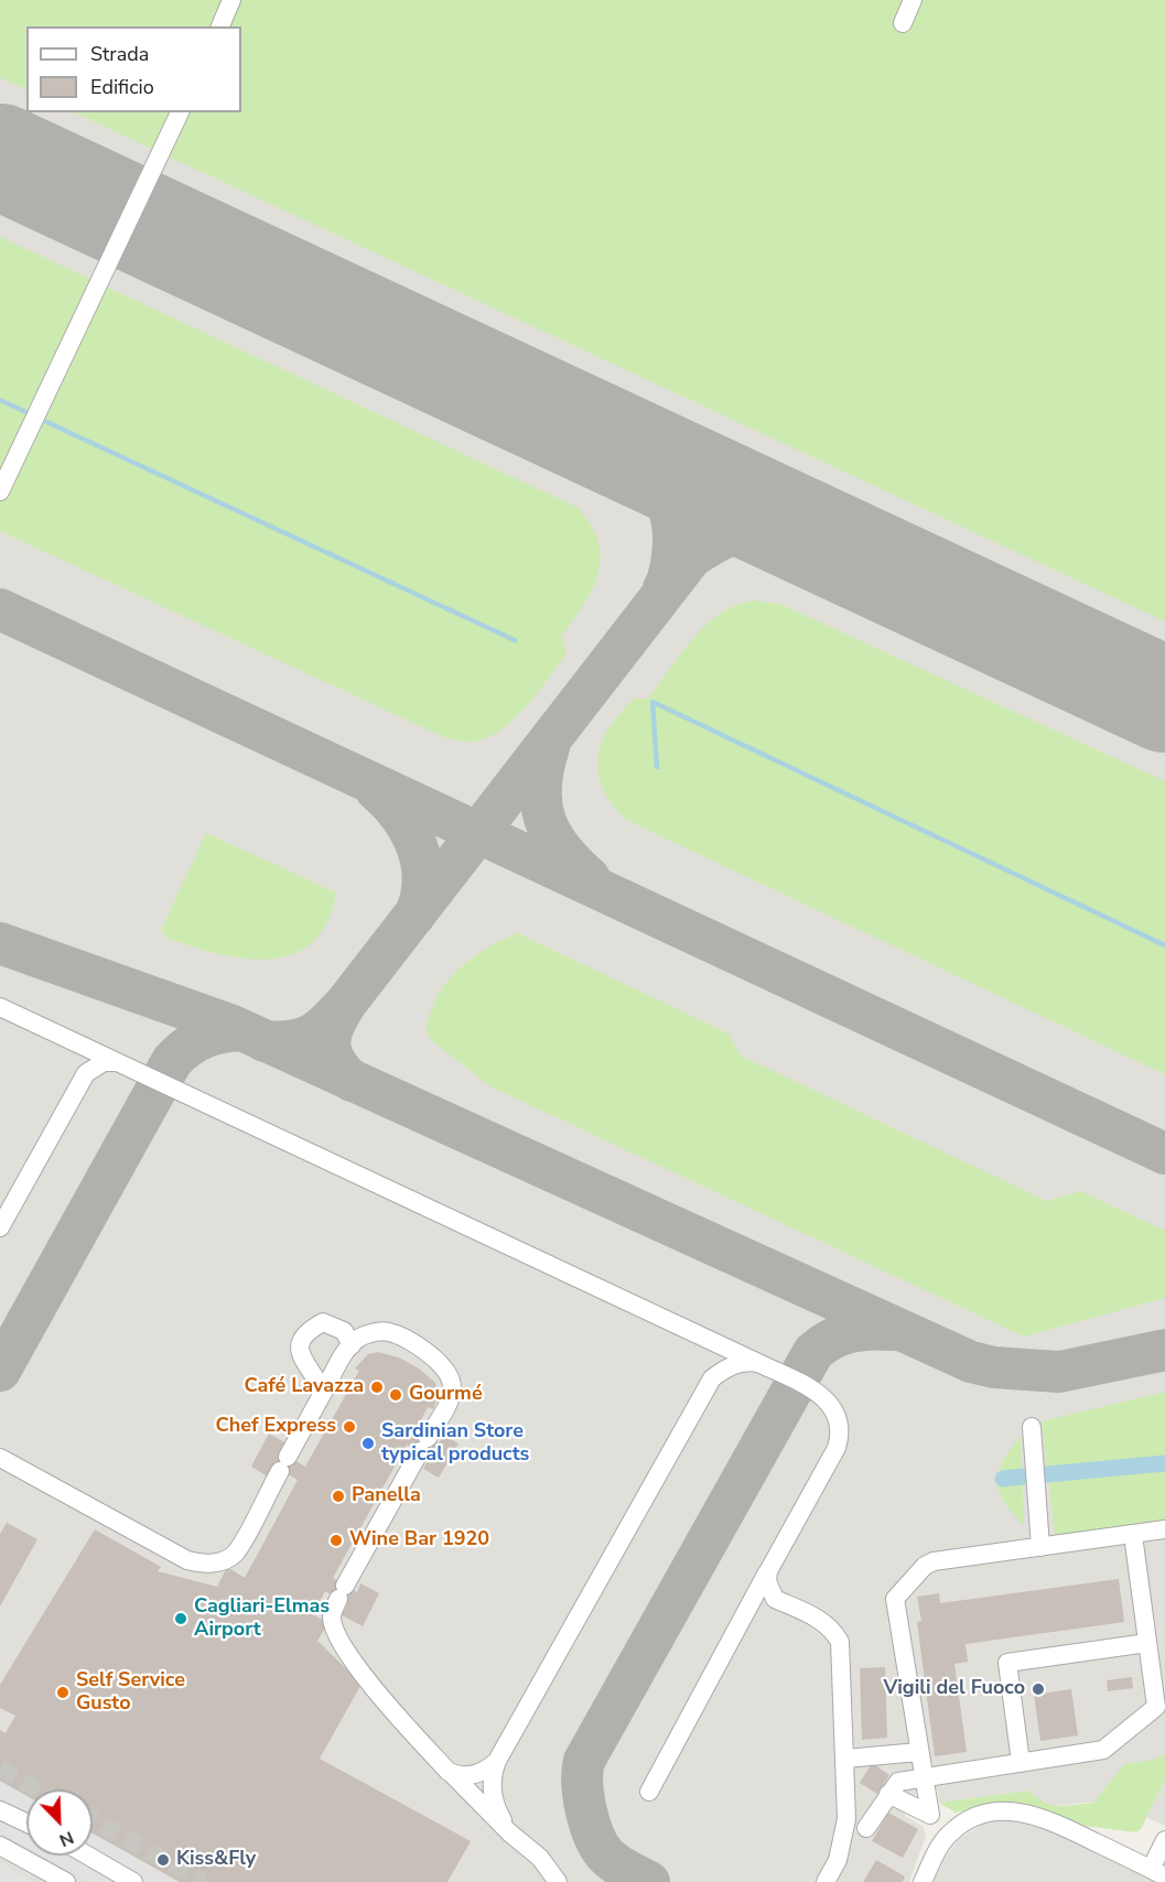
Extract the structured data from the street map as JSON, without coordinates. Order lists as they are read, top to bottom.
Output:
{
  "places": [
    "Café Lavazza",
    "Gourmé",
    "Chef Express",
    "Sardinian Store typical products",
    "Panella",
    "Wine Bar 1920",
    "Cagliari-Elmas Airport",
    "Vigili del Fuoco",
    "Self Service Gusto",
    "Kiss&Fly"
  ],
  "legend": ["Strada", "Edificio"],
  "north": "bottom right"
}
